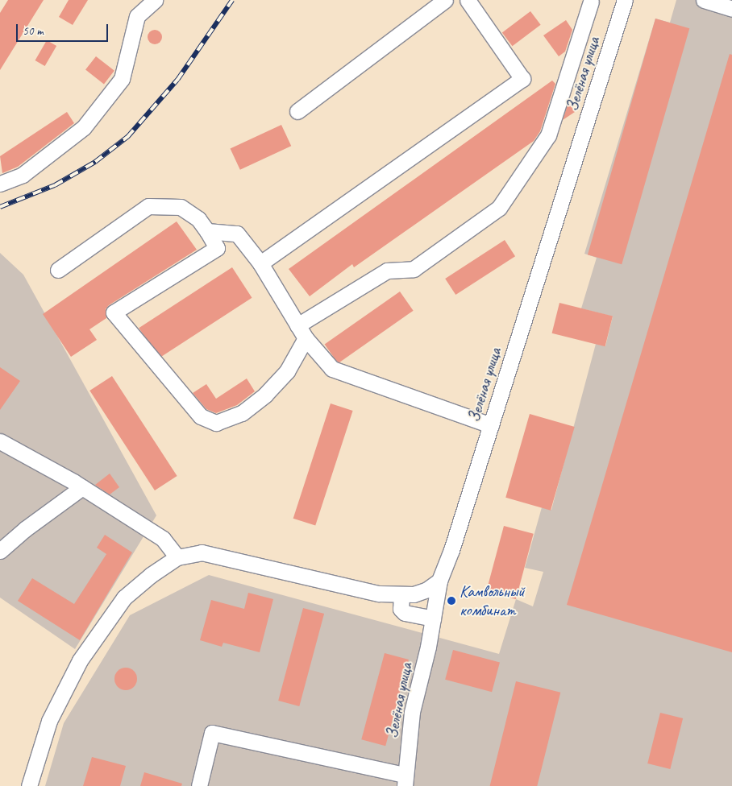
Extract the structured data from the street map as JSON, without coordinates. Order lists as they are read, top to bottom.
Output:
{
  "streets": {
    "street": ["Зелёная улица"]
  },
  "places": ["Камвольный комбинат"],
  "scale_bar": "50 m"
}
